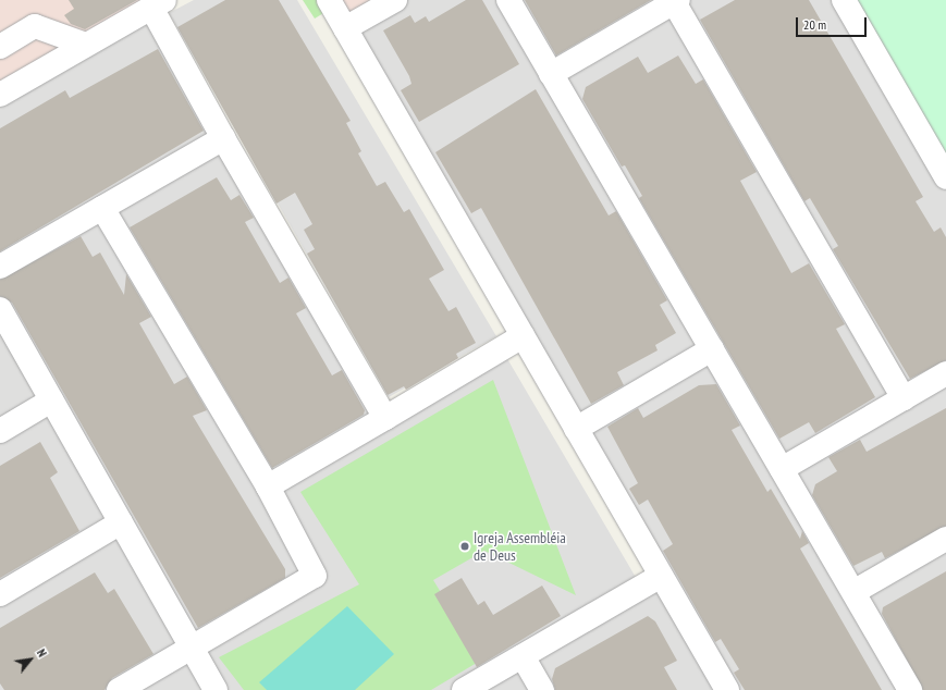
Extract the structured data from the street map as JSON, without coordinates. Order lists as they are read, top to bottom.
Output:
{
  "places": ["Igreja Assembléia de Deus"],
  "scale_bar": "20 m",
  "north": "top right"
}
